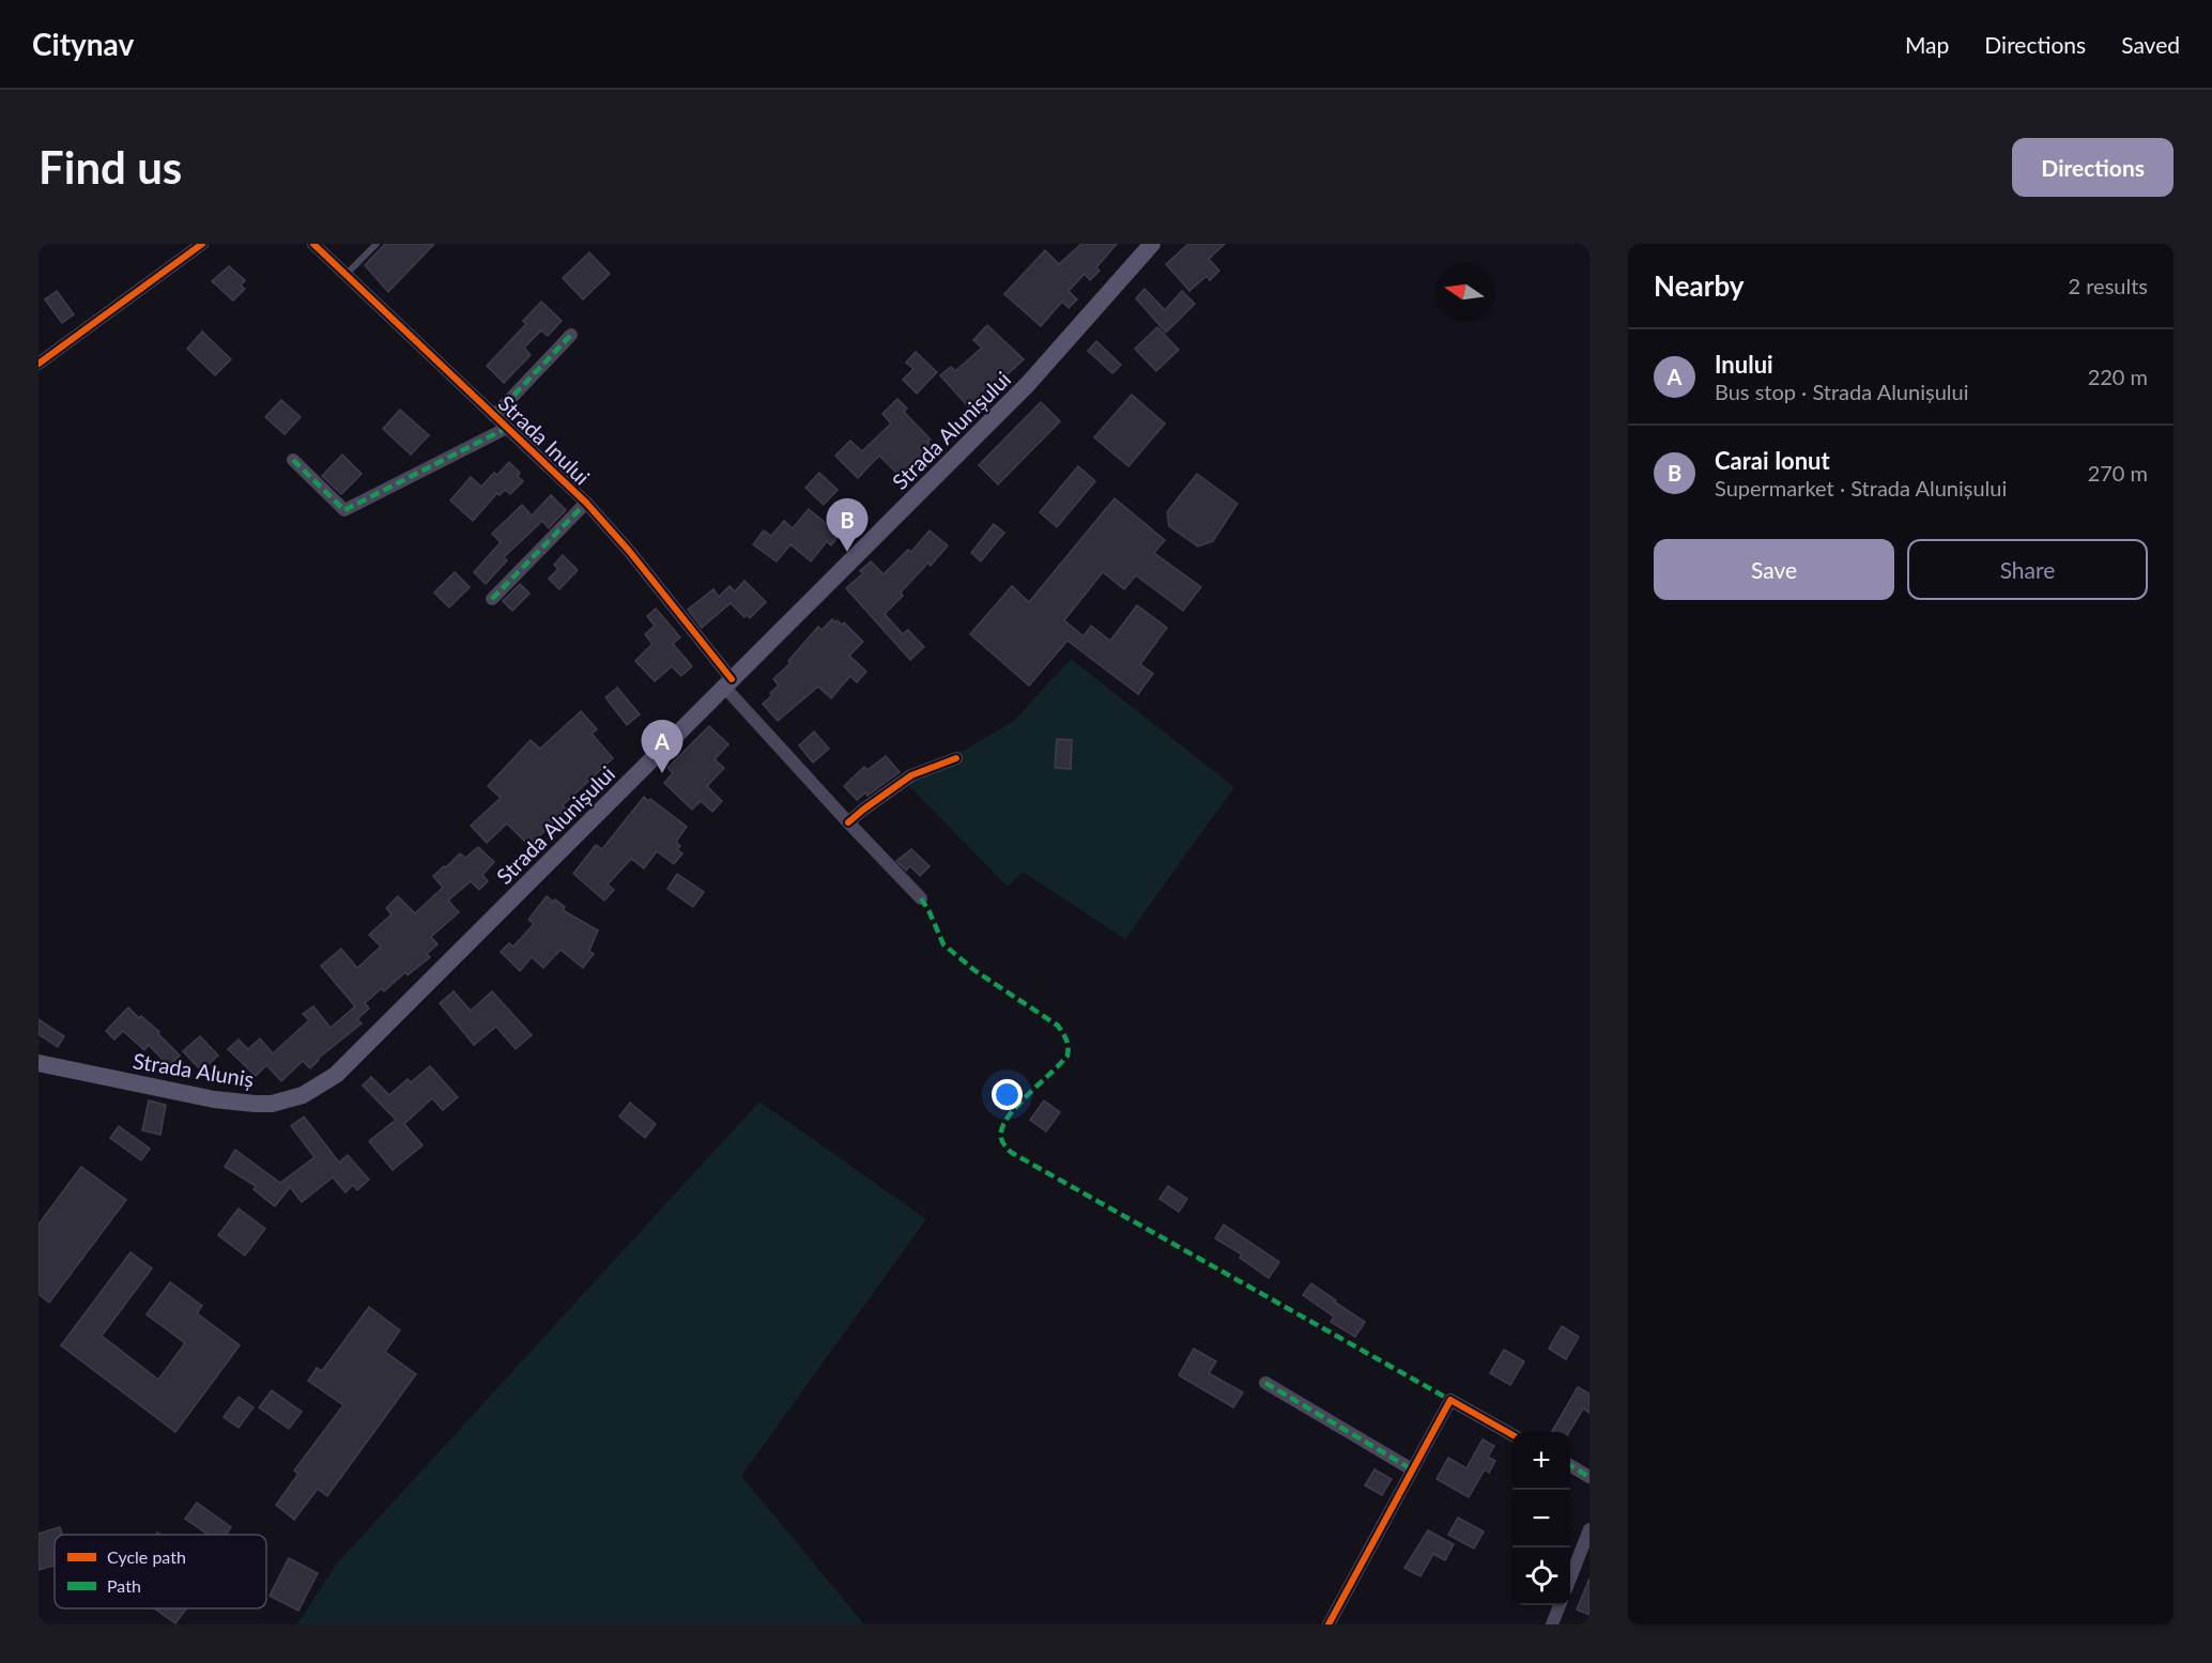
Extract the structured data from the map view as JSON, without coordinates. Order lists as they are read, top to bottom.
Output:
{
  "streets": {
    "main road": ["Strada Alunișului", "Strada Aluniș"],
    "street": ["Strada Inului"]
  },
  "crossings": [
    ["Strada Alunișului", "Strada Inului"],
    ["Strada Alunișului", "Strada Aluniș"]
  ],
  "legend": ["Cycle path", "Path"],
  "north": "left",
  "page": {
    "header": "Citynav",
    "nav": ["Map", "Directions", "Saved"],
    "buttons": [
      "Directions",
      ["Save", "Share"]
    ],
    "title": "Find us",
    "heading": ["Nearby", "2 results"],
    "list": [
      {
        "mark": "A",
        "name": "Inului",
        "note": "Bus stop · Strada Alunișului",
        "value": "220 m"
      },
      {
        "mark": "B",
        "name": "Carai Ionut",
        "note": "Supermarket · Strada Alunișului",
        "value": "270 m"
      }
    ],
    "pins": ["B", "A"],
    "map_buttons": ["+", "−"]
  }
}
